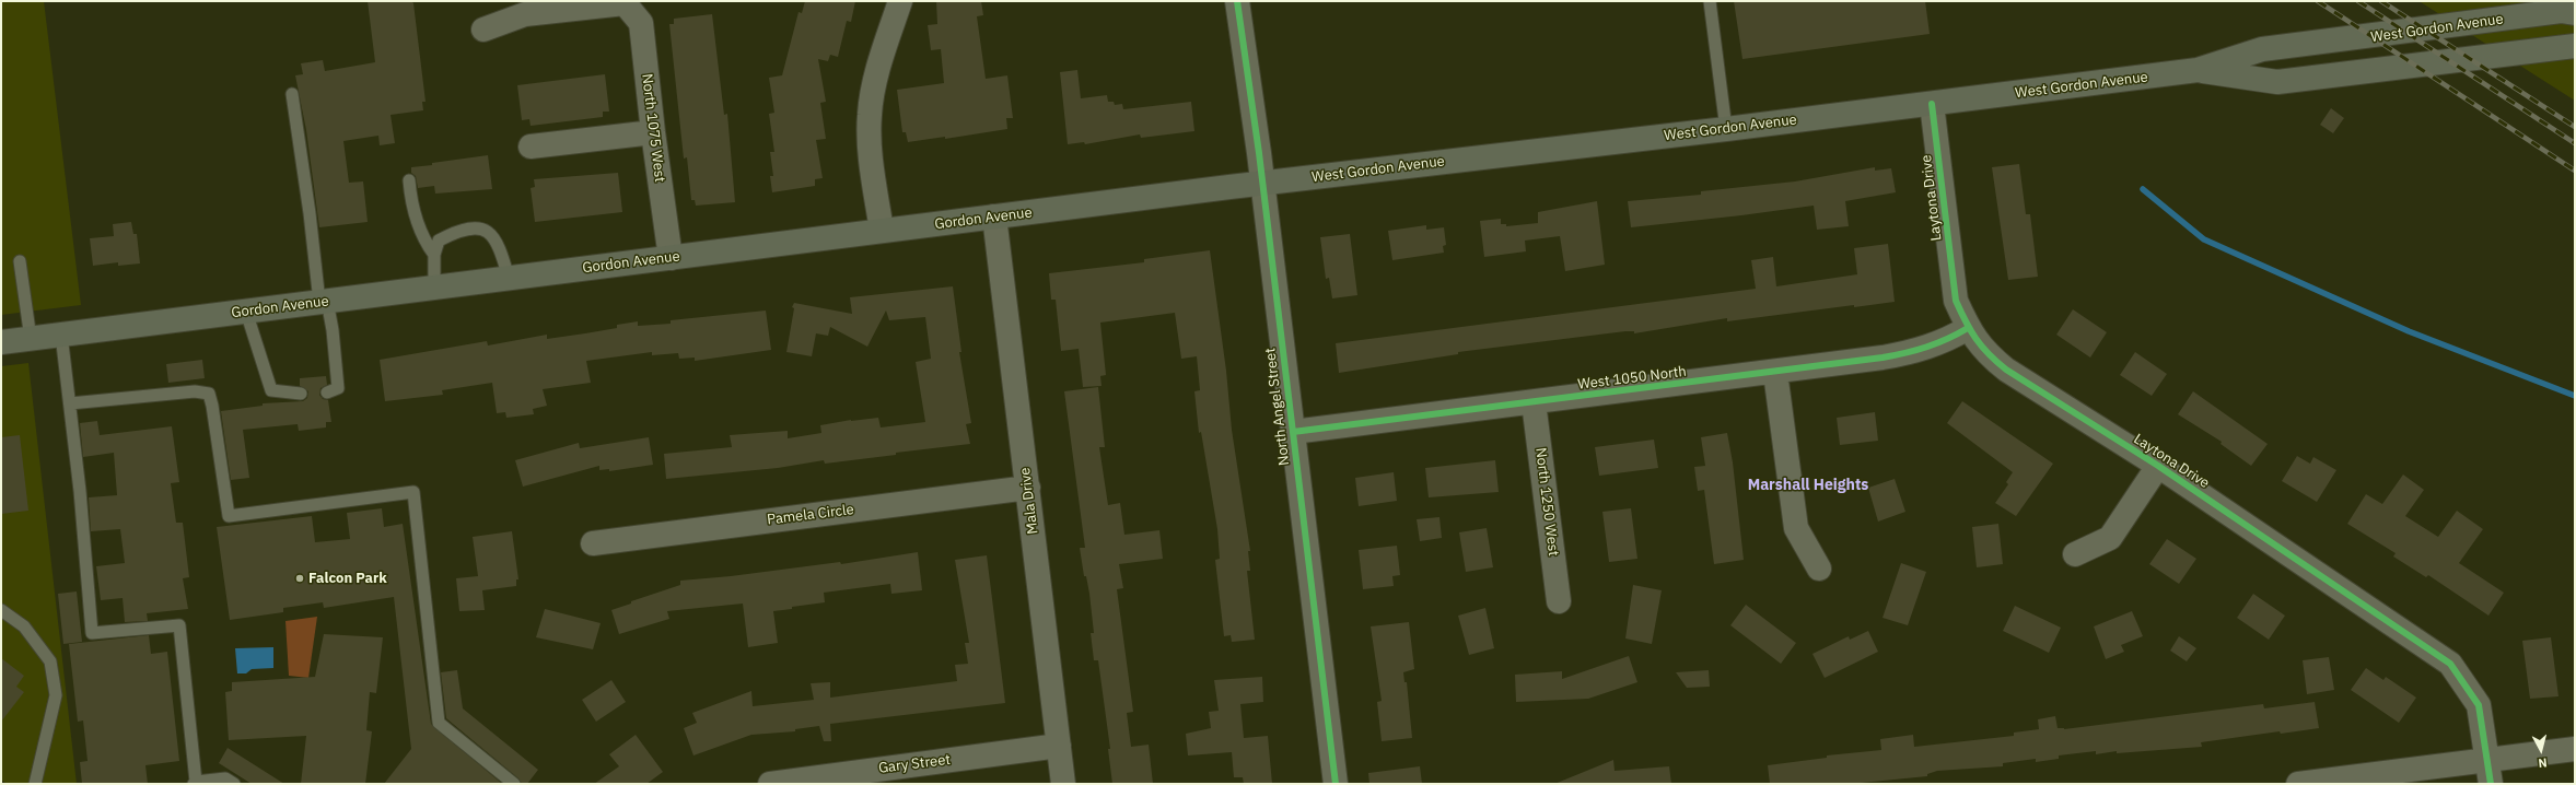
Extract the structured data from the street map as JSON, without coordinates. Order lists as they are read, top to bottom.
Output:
{
  "streets": {
    "main road": ["West Gordon Avenue", "Gordon Avenue"],
    "street": [
      "North 1075 West",
      "Laytona Drive",
      "West 1050 North",
      "North Angel Street",
      "Mala Drive",
      "North 1250 West",
      "Pamela Circle",
      "Gary Street"
    ]
  },
  "crossings": [
    ["West Gordon Avenue", "Laytona Drive"],
    ["West Gordon Avenue", "Gordon Avenue"],
    ["West Gordon Avenue", "North Angel Street"],
    ["North 1075 West", "Gordon Avenue"],
    ["Laytona Drive", "West 1050 North"],
    ["Gordon Avenue", "North Angel Street"],
    ["Gordon Avenue", "Mala Drive"],
    ["West 1050 North", "North Angel Street"],
    ["West 1050 North", "North 1250 West"],
    ["Mala Drive", "Pamela Circle"],
    ["Mala Drive", "Gary Street"]
  ],
  "districts": ["Marshall Heights"],
  "places": ["Falcon Park"],
  "north": "bottom"
}
